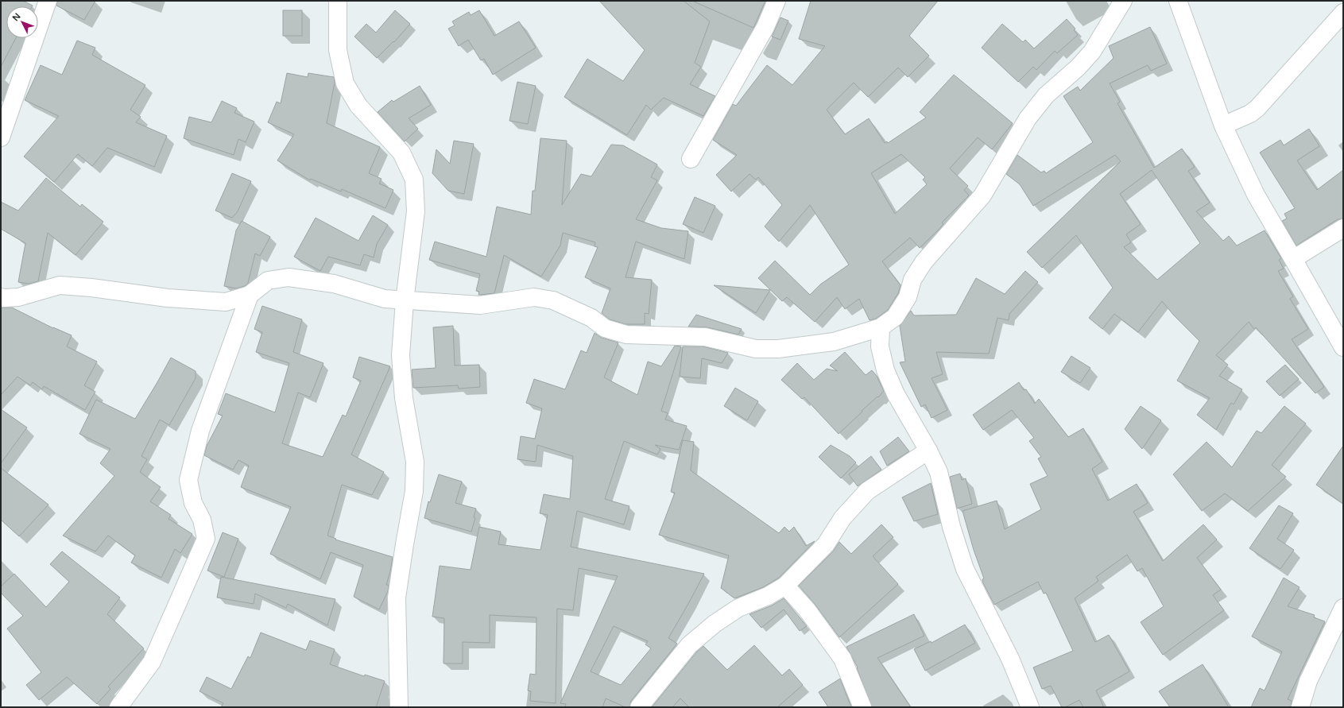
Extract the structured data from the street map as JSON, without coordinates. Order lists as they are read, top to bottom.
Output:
{
  "north": "top left"
}
